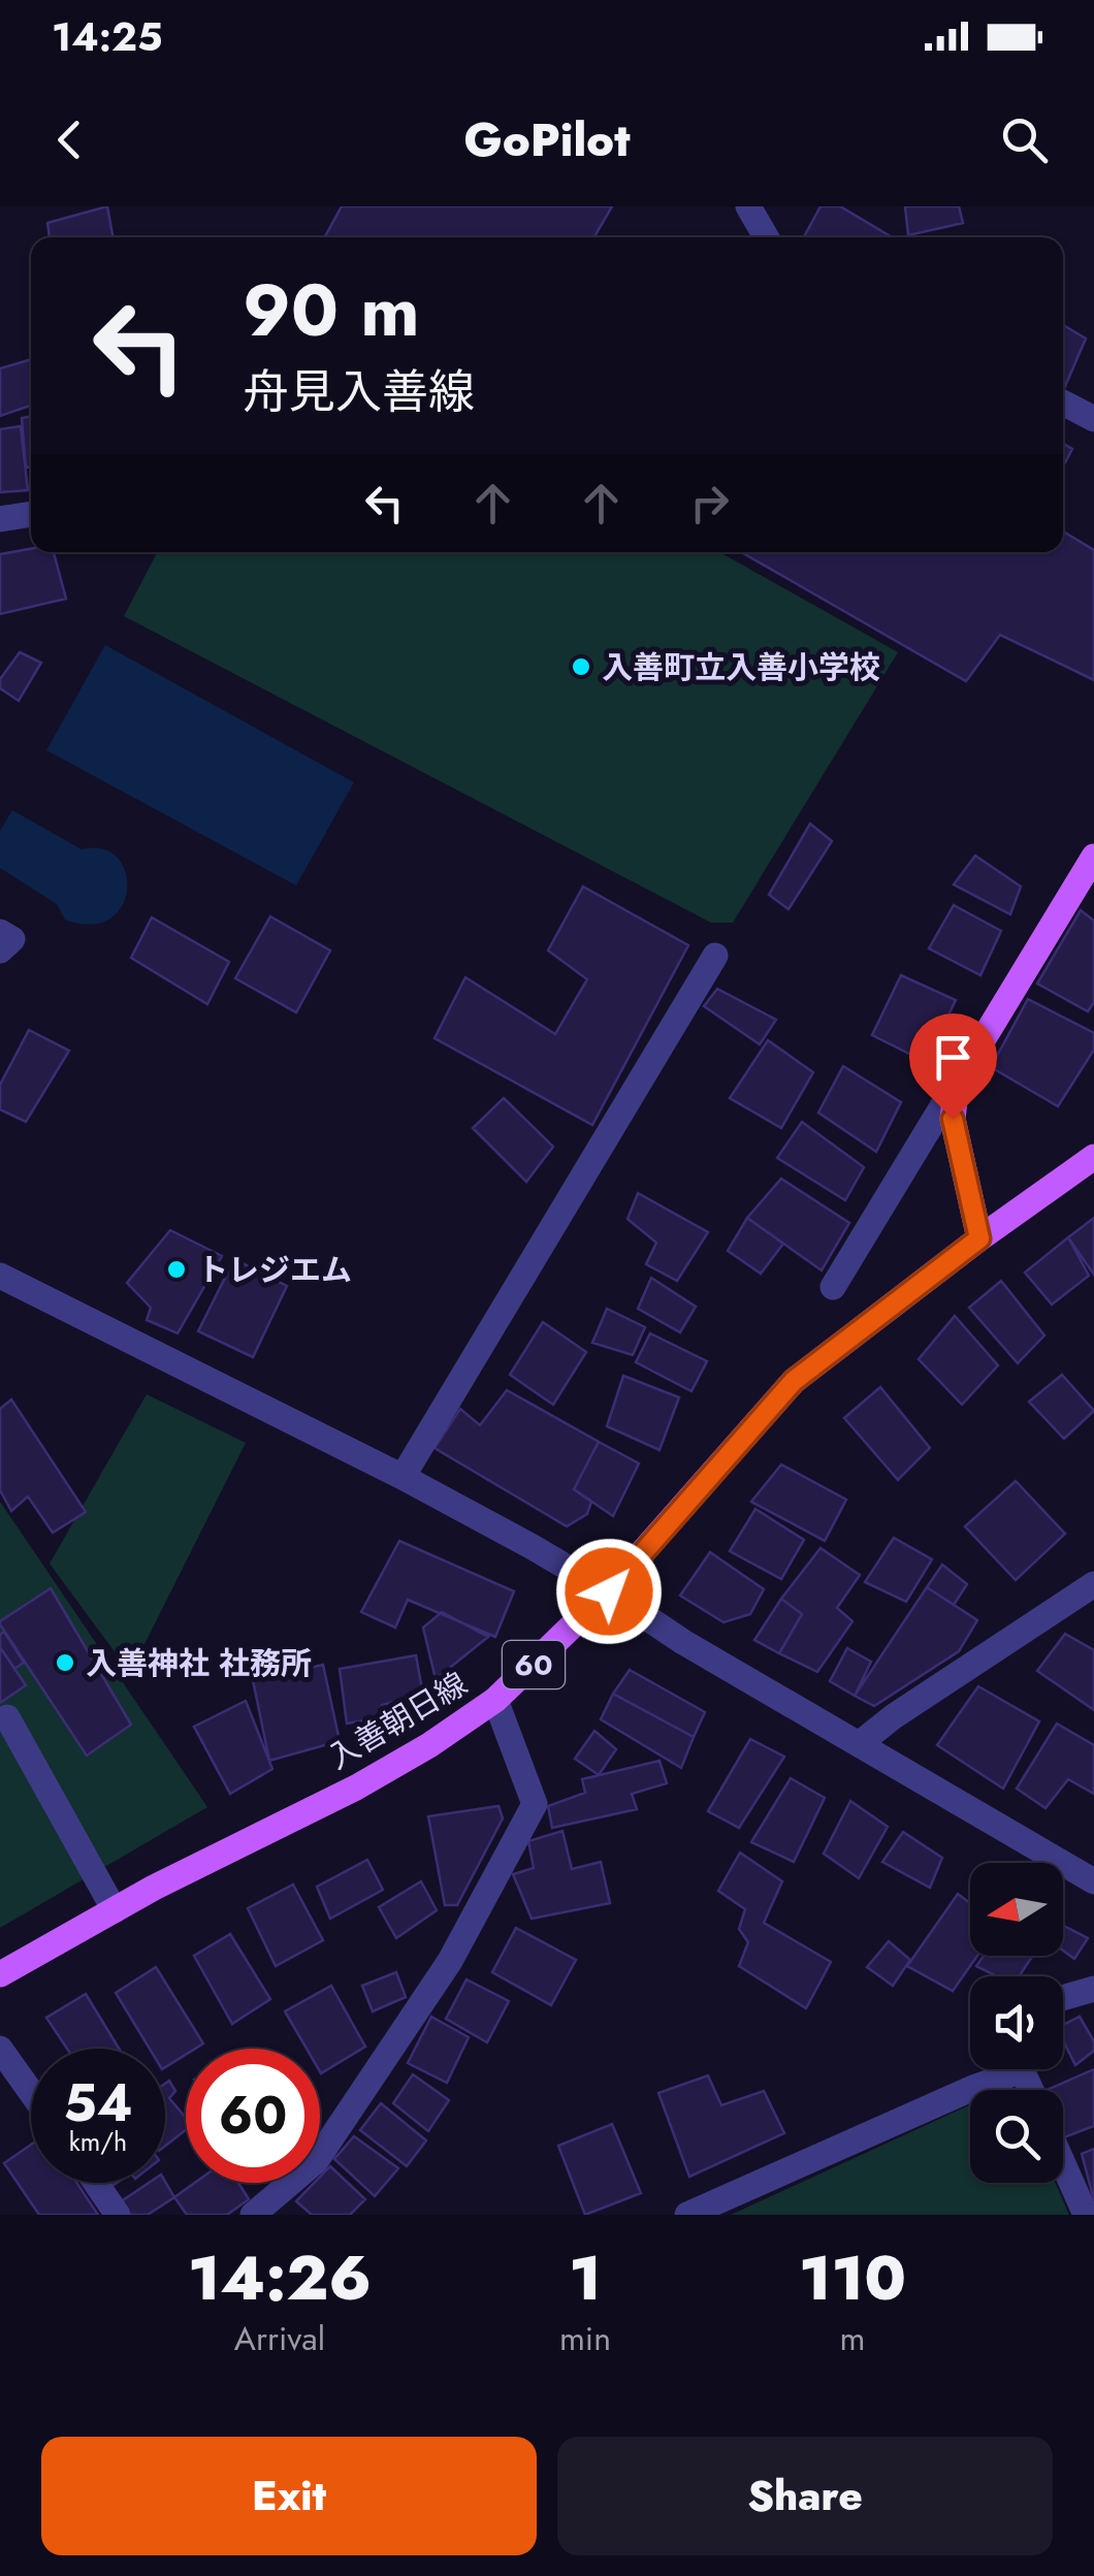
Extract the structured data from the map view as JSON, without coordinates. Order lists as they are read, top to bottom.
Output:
{
  "streets": {
    "main road": ["60", "入善朝日線"]
  },
  "places": ["入善町立入善小学校", "トレジエム", "入善神社 社務所"],
  "north": "left",
  "page": {
    "status": "14:25",
    "header": "GoPilot",
    "turn": ["90 m", "舟見入善線"],
    "speed": "54 km/h",
    "limit": "60",
    "eta": [
      "14:26",
      "Arrival",
      "1",
      "min",
      "110",
      "m"
    ],
    "buttons": ["Exit", "Share"]
  }
}
